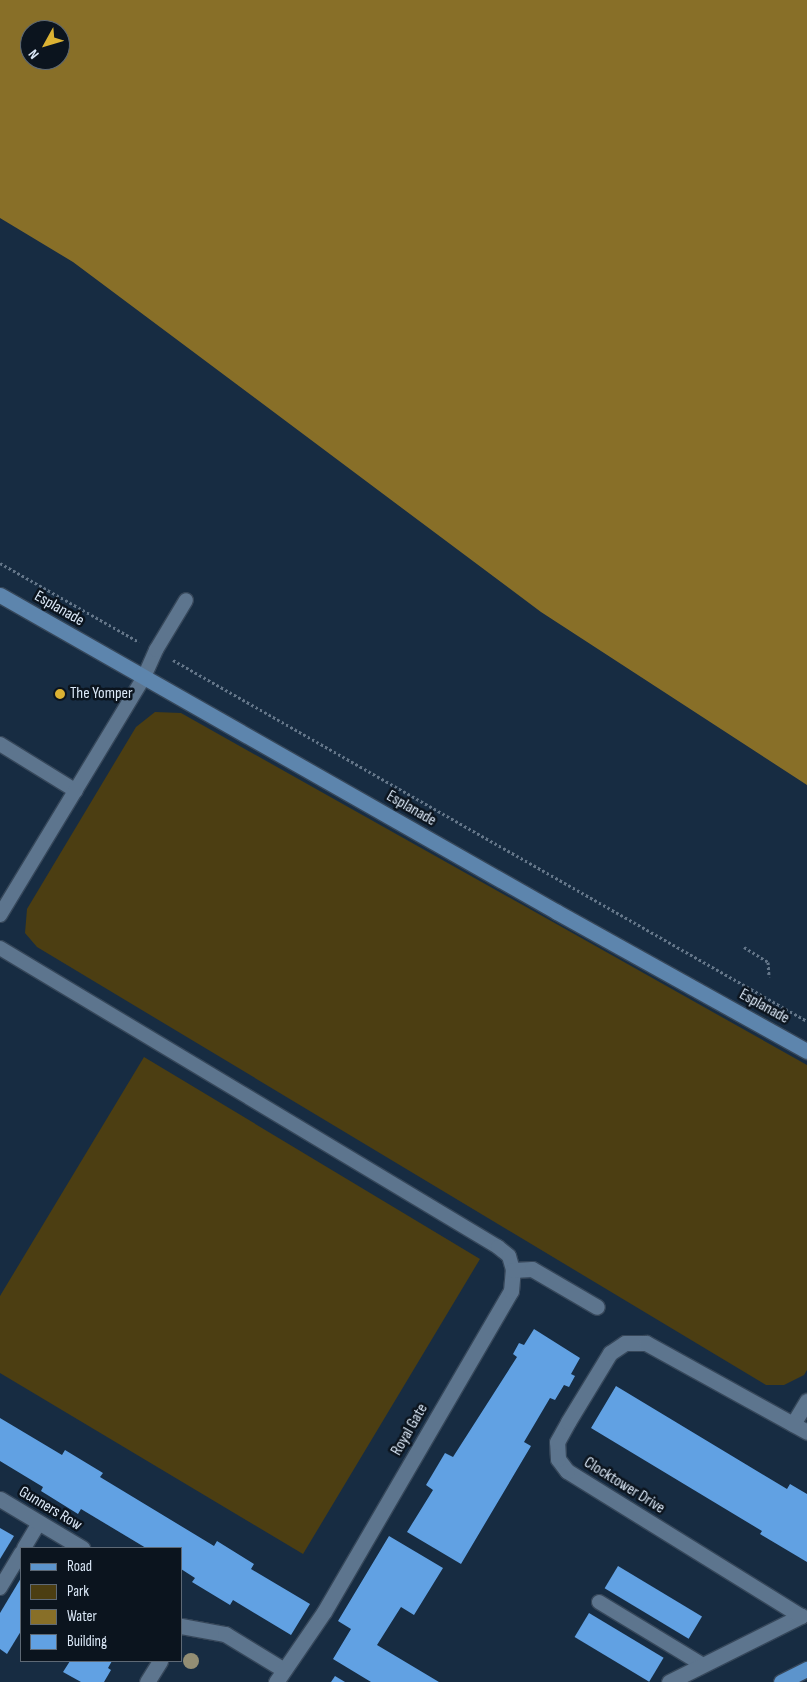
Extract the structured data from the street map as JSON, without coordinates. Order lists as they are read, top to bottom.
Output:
{
  "streets": {
    "street": [
      "Esplanade",
      "Royal Gate",
      "Clocktower Drive",
      "Gunners Row"
    ]
  },
  "places": ["The Yomper"],
  "legend": [
    "Road",
    "Park",
    "Water",
    "Building"
  ],
  "north": "bottom left"
}
